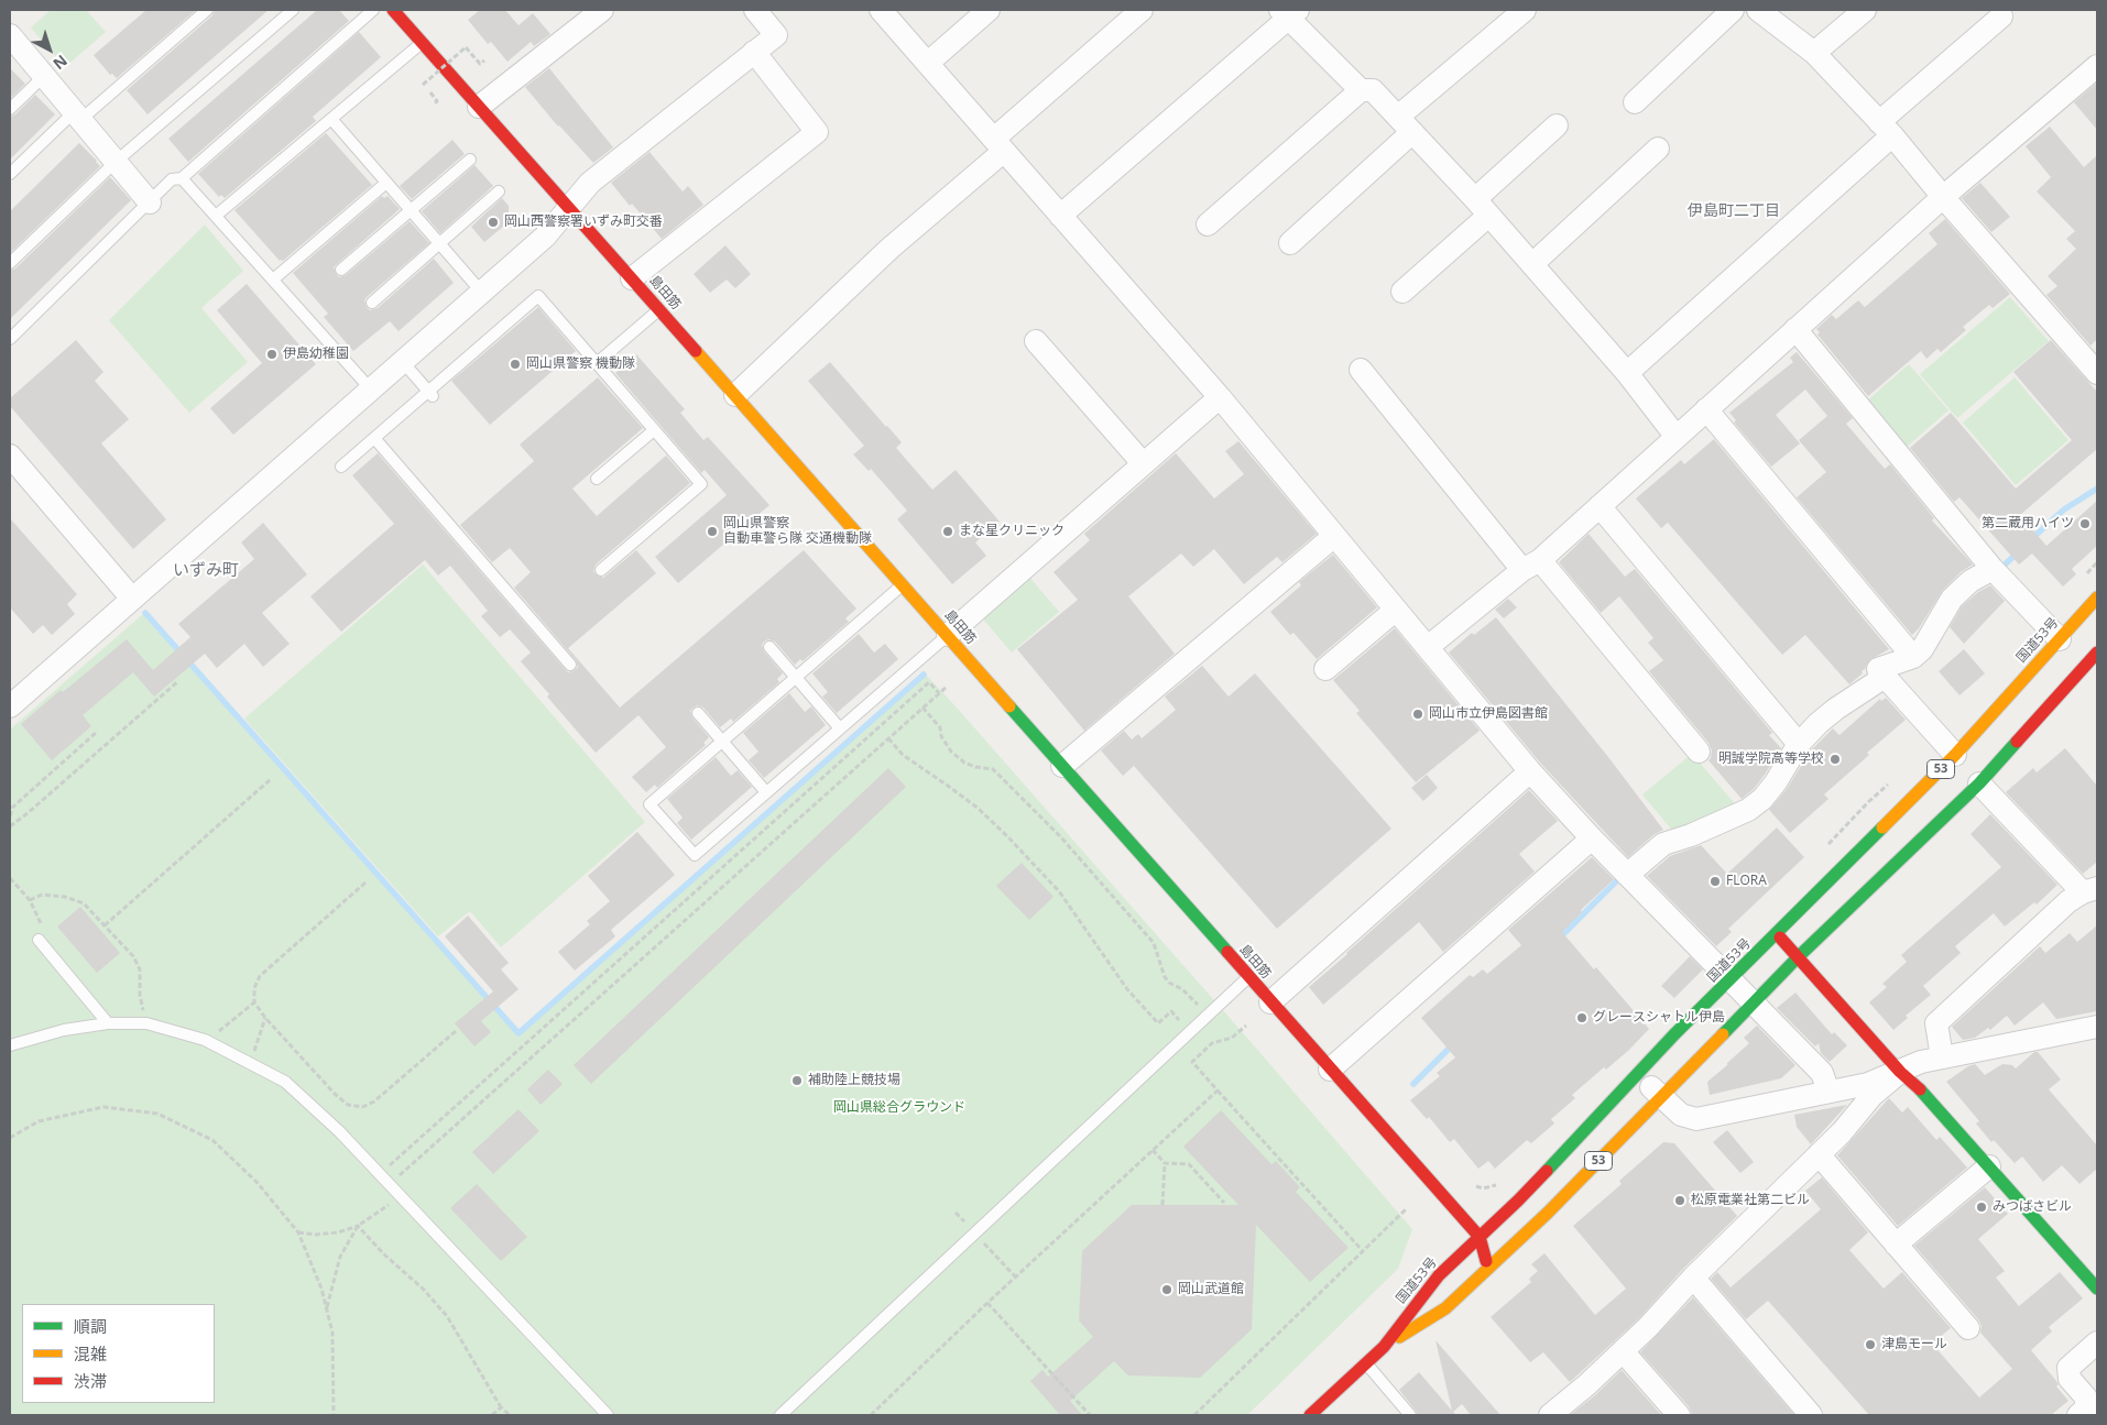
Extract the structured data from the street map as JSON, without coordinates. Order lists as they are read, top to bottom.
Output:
{
  "streets": {
    "main road": ["島田筋", "国道53号", "53"]
  },
  "crossings": [
    ["島田筋", "国道53号"],
    ["国道53号", "53"]
  ],
  "districts": ["伊島町二丁目", "いずみ町"],
  "parks": ["岡山県総合グラウンド"],
  "places": [
    "岡山西警察署いずみ町交番",
    "伊島幼稚園",
    "岡山県警察 機動隊",
    "第二蔵用ハイツ",
    "岡山県警察 自動車警ら隊 交通機動隊",
    "まな星クリニック",
    "岡山市立伊島図書館",
    "明誠学院高等学校",
    "FLORA",
    "グレースシャトル伊島",
    "補助陸上競技場",
    "松原電業社第二ビル",
    "みつばさビル",
    "岡山武道館",
    "津島モール"
  ],
  "legend": ["順調", "混雑", "渋滞"],
  "north": "bottom right"
}
